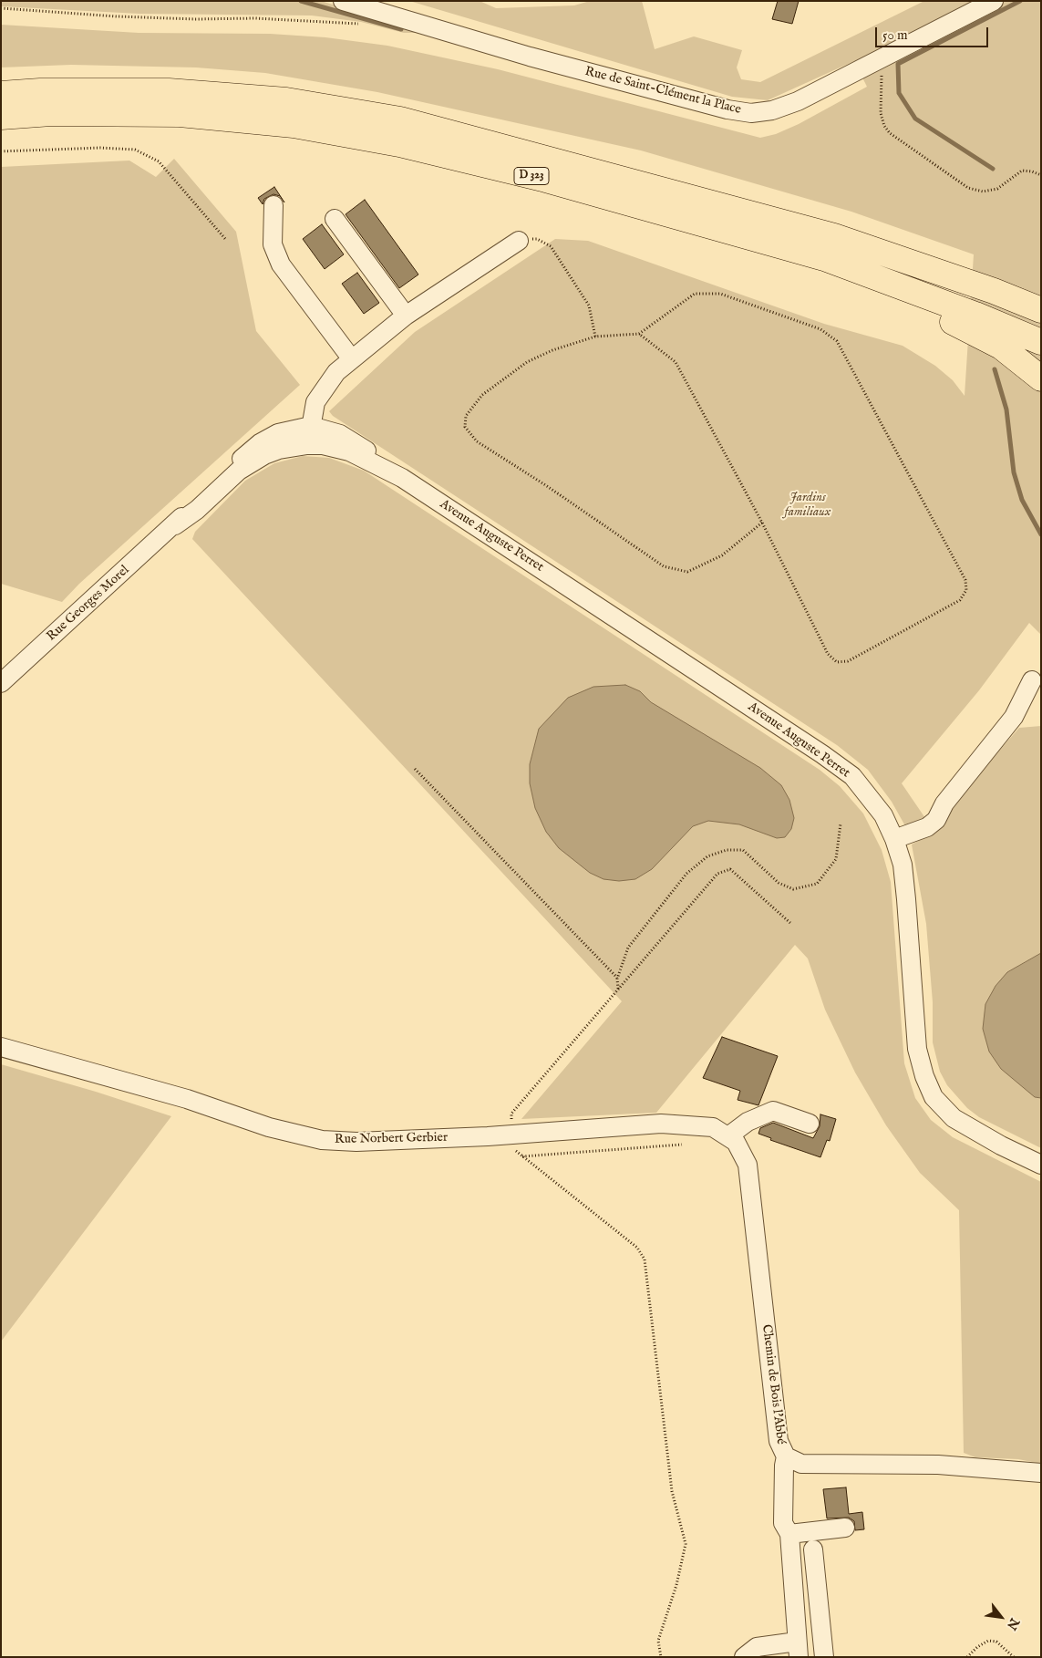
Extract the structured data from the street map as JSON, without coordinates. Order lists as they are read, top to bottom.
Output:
{
  "streets": {
    "highway": ["D 323"],
    "street": [
      "Rue de Saint-Clément la Place",
      "Avenue Auguste Perret",
      "Rue Georges Morel",
      "Rue Norbert Gerbier",
      "Chemin de Bois l'Abbé"
    ]
  },
  "crossings": [
    ["Avenue Auguste Perret", "Rue Georges Morel"],
    ["Rue Norbert Gerbier", "Chemin de Bois l'Abbé"]
  ],
  "parks": ["Jardins familiaux"],
  "scale_bar": "50 m",
  "north": "bottom right"
}
